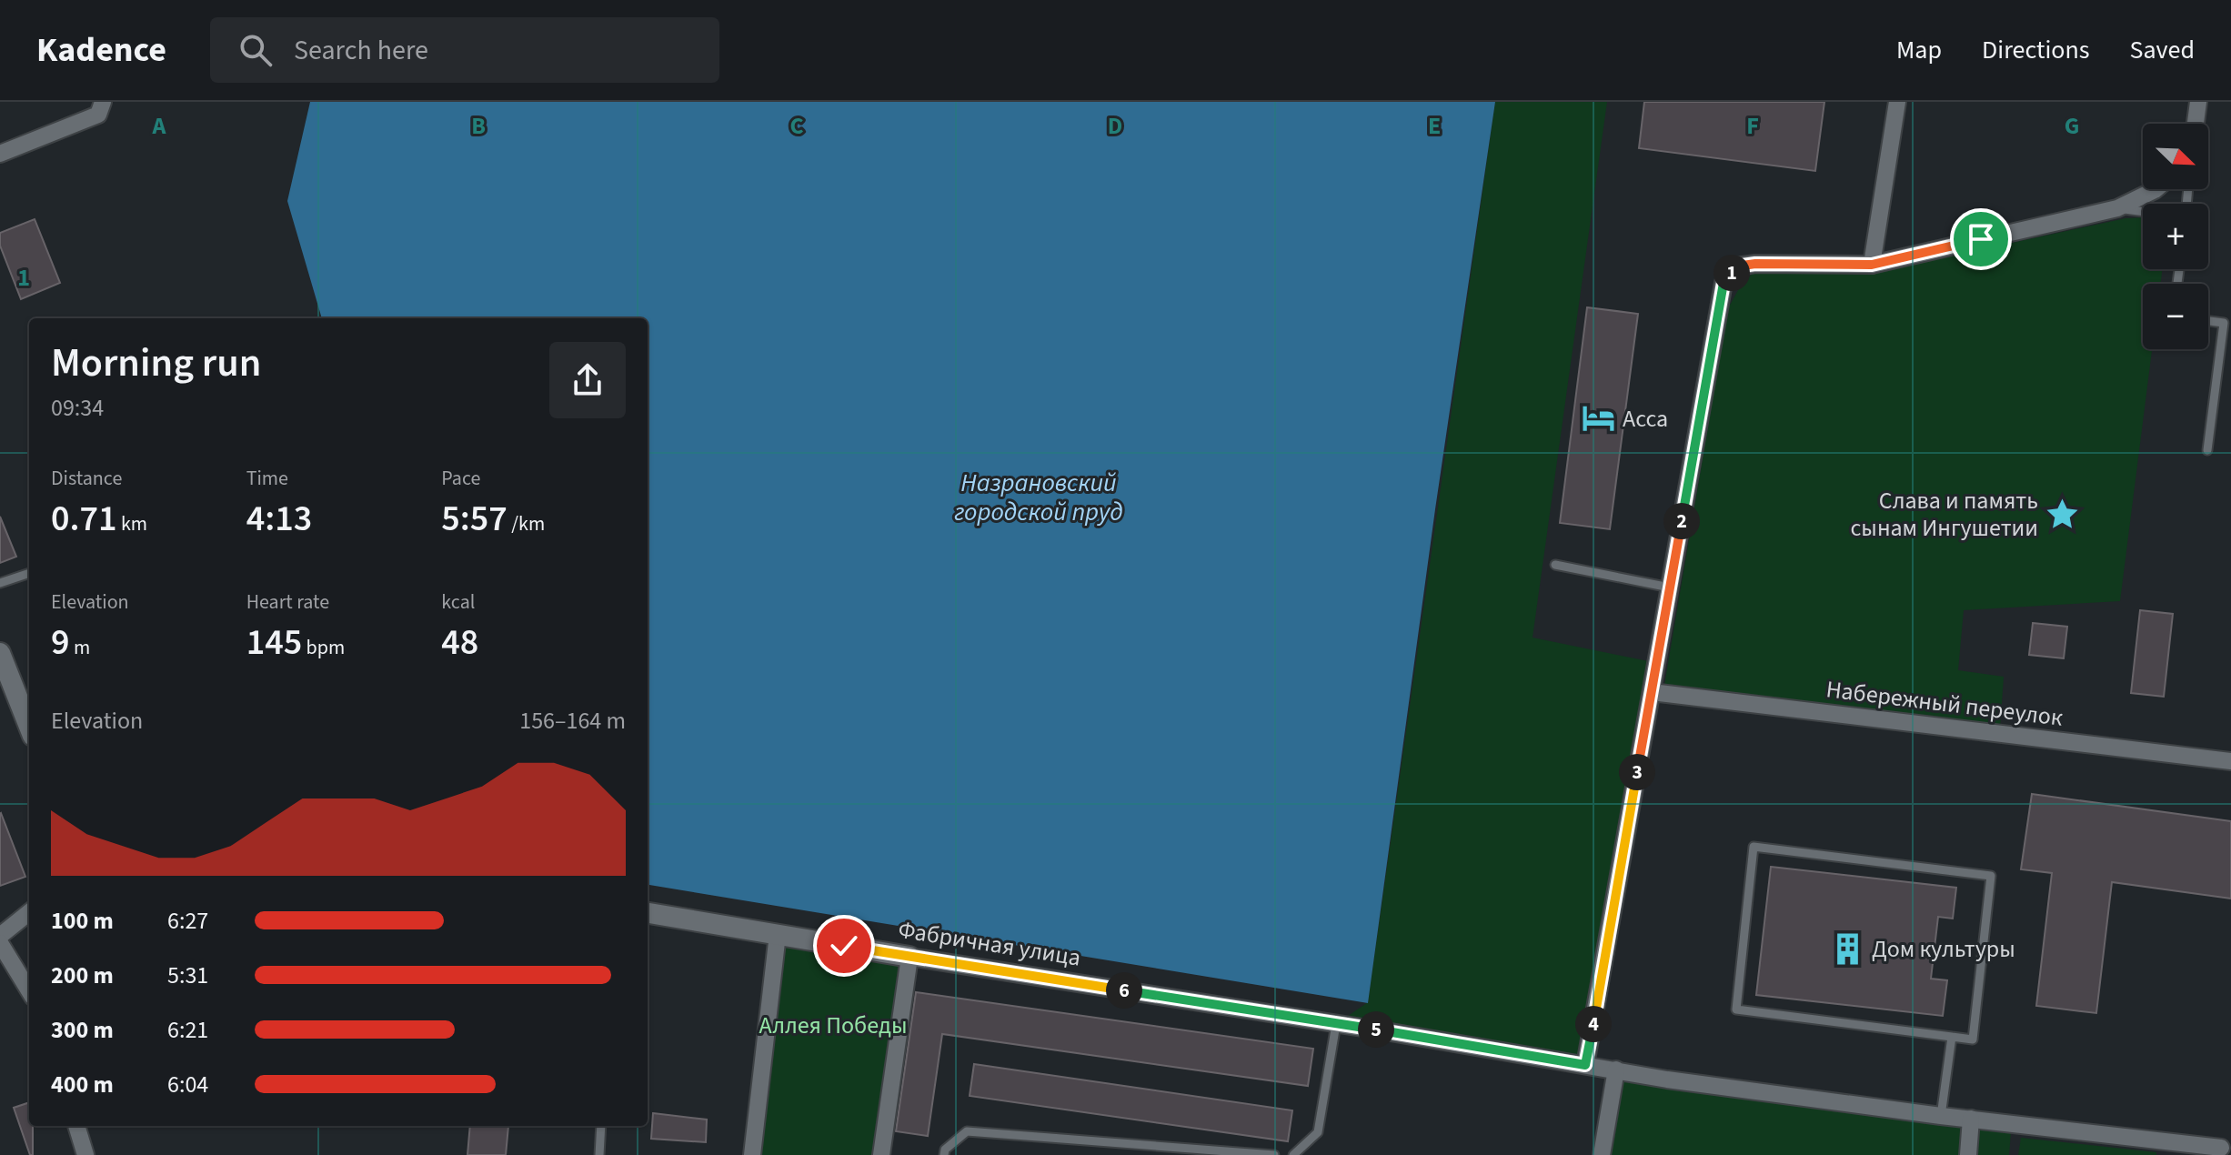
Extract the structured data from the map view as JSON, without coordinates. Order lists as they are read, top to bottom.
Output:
{
  "streets": {
    "street": ["Набережный переулок", "Фабричная улица"]
  },
  "water": ["Назрановский городской пруд"],
  "parks": ["Аллея Победы"],
  "places": {
    "hotel": ["Асса"],
    "place": ["Слава и память сынам Ингушетии"],
    "building": ["Дом культуры"]
  },
  "north": "bottom right",
  "page": {
    "header": "Kadence",
    "search": "Search here",
    "nav": ["Map", "Directions", "Saved"],
    "map_buttons": ["+", "−"],
    "pins": [
      "1",
      "2",
      "3",
      "6",
      "4",
      "5"
    ],
    "heading": ["Morning run", "09:34"],
    "stats": [
      ["Distance", "0.71 km"],
      ["Time", "4:13"],
      ["Pace", "5:57 /km"],
      ["Elevation", "9 m"],
      ["Heart rate", "145 bpm"],
      ["kcal", "48"]
    ],
    "chart": ["Elevation", "156–164 m"],
    "list": [
      {
        "name": "100 m",
        "note": "6:27"
      },
      {
        "name": "200 m",
        "note": "5:31"
      },
      {
        "name": "300 m",
        "note": "6:21"
      },
      {
        "name": "400 m",
        "note": "6:04"
      }
    ]
  },
  "grid": {
    "columns": [
      "A",
      "B",
      "C",
      "D",
      "E",
      "F",
      "G"
    ],
    "rows": ["1"]
  }
}
